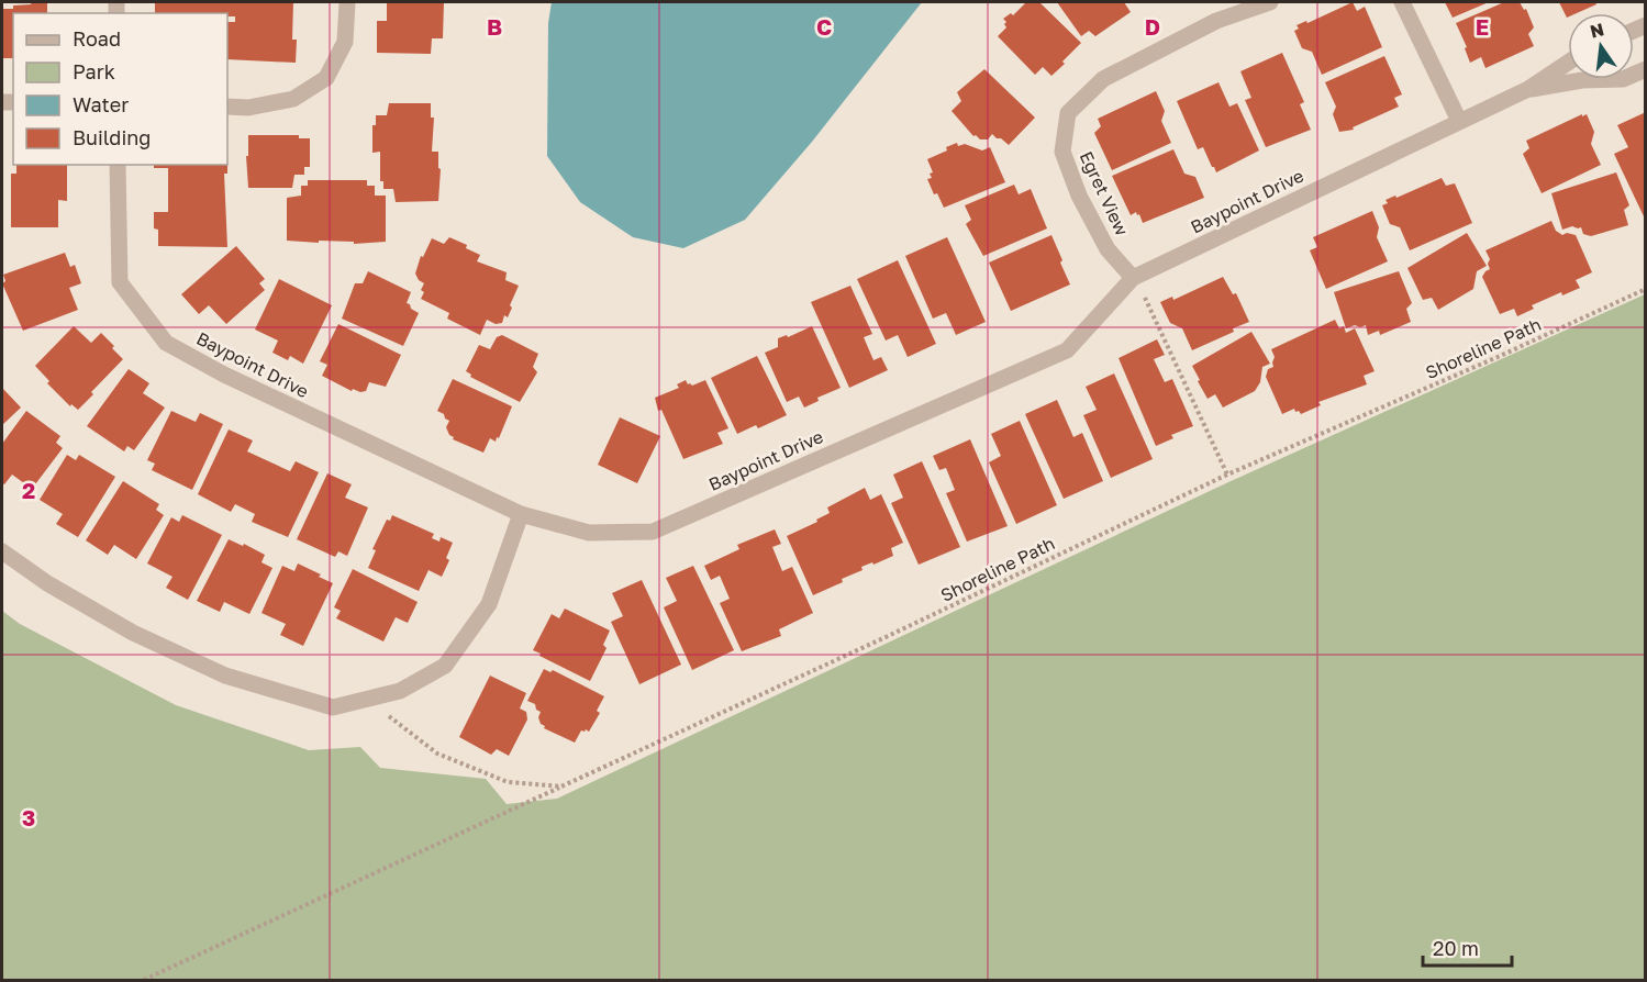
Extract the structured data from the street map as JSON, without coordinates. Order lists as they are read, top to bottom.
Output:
{
  "streets": {
    "street": ["Egret View", "Baypoint Drive"],
    "path": ["Shoreline Path"]
  },
  "crossings": [
    ["Egret View", "Baypoint Drive"]
  ],
  "legend": [
    "Road",
    "Park",
    "Water",
    "Building"
  ],
  "scale_bar": "20 m",
  "north": "top",
  "grid": {
    "columns": [
      "B",
      "C",
      "D",
      "E"
    ],
    "rows": ["2", "3"]
  }
}
